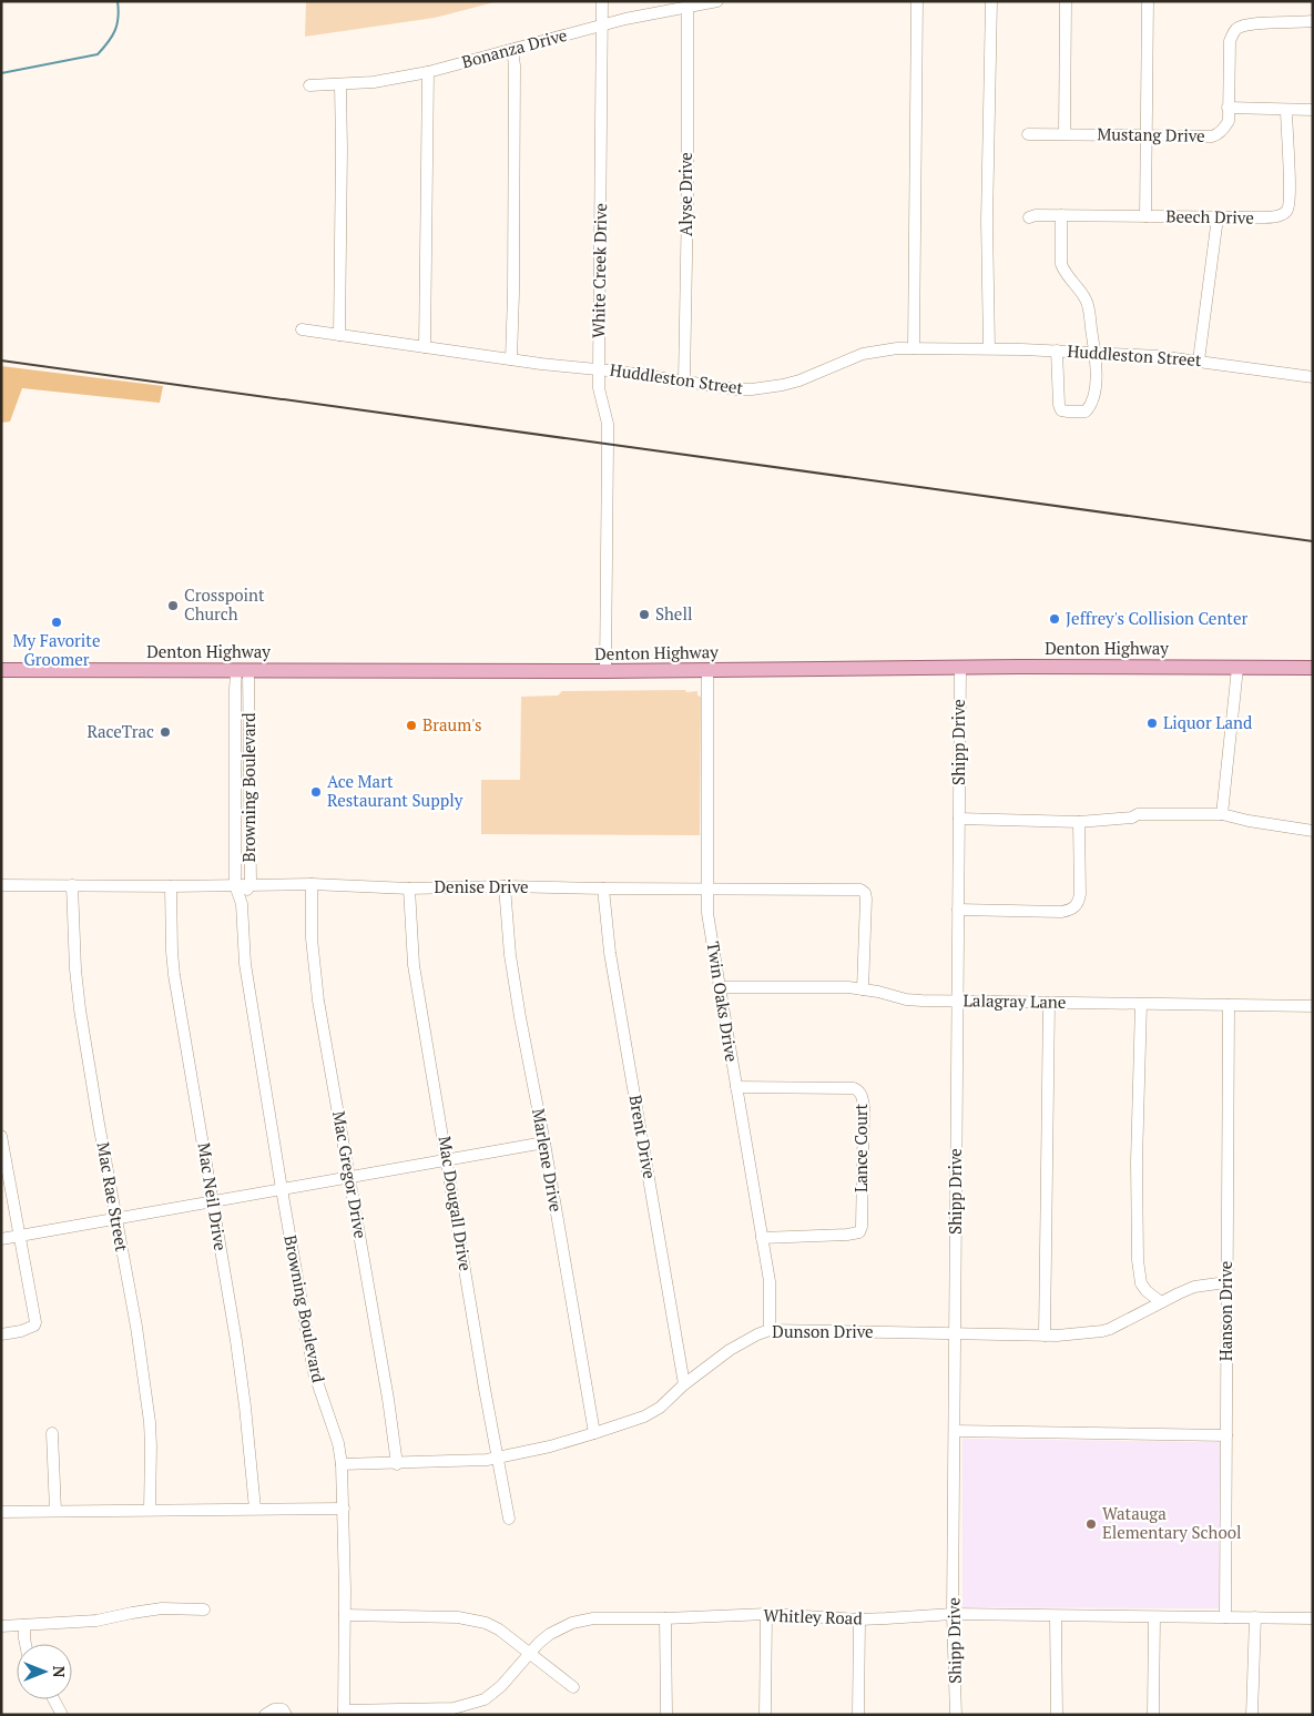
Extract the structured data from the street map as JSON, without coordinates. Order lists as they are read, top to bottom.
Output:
{
  "streets": {
    "main road": ["Denton Highway"],
    "street": [
      "Bonanza Drive",
      "Mustang Drive",
      "Alyse Drive",
      "Beech Drive",
      "White Creek Drive",
      "Huddleston Street",
      "Shipp Drive",
      "Browning Boulevard",
      "Denise Drive",
      "Twin Oaks Drive",
      "Lalagray Lane",
      "Brent Drive",
      "Lance Court",
      "Marlene Drive",
      "Mac Gregor Drive",
      "Mac Rae Street",
      "Mac Neil Drive",
      "Mac Dougall Drive",
      "Hanson Drive",
      "Dunson Drive",
      "Whitley Road"
    ]
  },
  "crossings": [
    ["Bonanza Drive", "Alyse Drive"],
    ["Bonanza Drive", "White Creek Drive"],
    ["Alyse Drive", "Huddleston Street"],
    ["White Creek Drive", "Huddleston Street"],
    ["White Creek Drive", "Denton Highway"],
    ["Denton Highway", "Shipp Drive"],
    ["Denton Highway", "Browning Boulevard"],
    ["Denton Highway", "Twin Oaks Drive"],
    ["Shipp Drive", "Lalagray Lane"],
    ["Shipp Drive", "Dunson Drive"],
    ["Shipp Drive", "Whitley Road"],
    ["Browning Boulevard", "Denise Drive"],
    ["Browning Boulevard", "Dunson Drive"],
    ["Browning Boulevard", "Whitley Road"],
    ["Denise Drive", "Twin Oaks Drive"],
    ["Denise Drive", "Lalagray Lane"],
    ["Denise Drive", "Brent Drive"],
    ["Denise Drive", "Marlene Drive"],
    ["Denise Drive", "Mac Gregor Drive"],
    ["Denise Drive", "Mac Rae Street"],
    ["Denise Drive", "Mac Neil Drive"],
    ["Denise Drive", "Mac Dougall Drive"],
    ["Twin Oaks Drive", "Lalagray Lane"],
    ["Twin Oaks Drive", "Lance Court"],
    ["Twin Oaks Drive", "Dunson Drive"],
    ["Lalagray Lane", "Hanson Drive"],
    ["Brent Drive", "Dunson Drive"],
    ["Marlene Drive", "Dunson Drive"],
    ["Mac Gregor Drive", "Dunson Drive"],
    ["Mac Dougall Drive", "Dunson Drive"],
    ["Hanson Drive", "Dunson Drive"],
    ["Hanson Drive", "Whitley Road"]
  ],
  "places": [
    "Crosspoint Church",
    "Shell",
    "Jeffrey's Collision Center",
    "My Favorite Groomer",
    "Liquor Land",
    "Braum's",
    "RaceTrac",
    "Ace Mart Restaurant Supply",
    "Watauga Elementary School"
  ],
  "north": "right"
}
